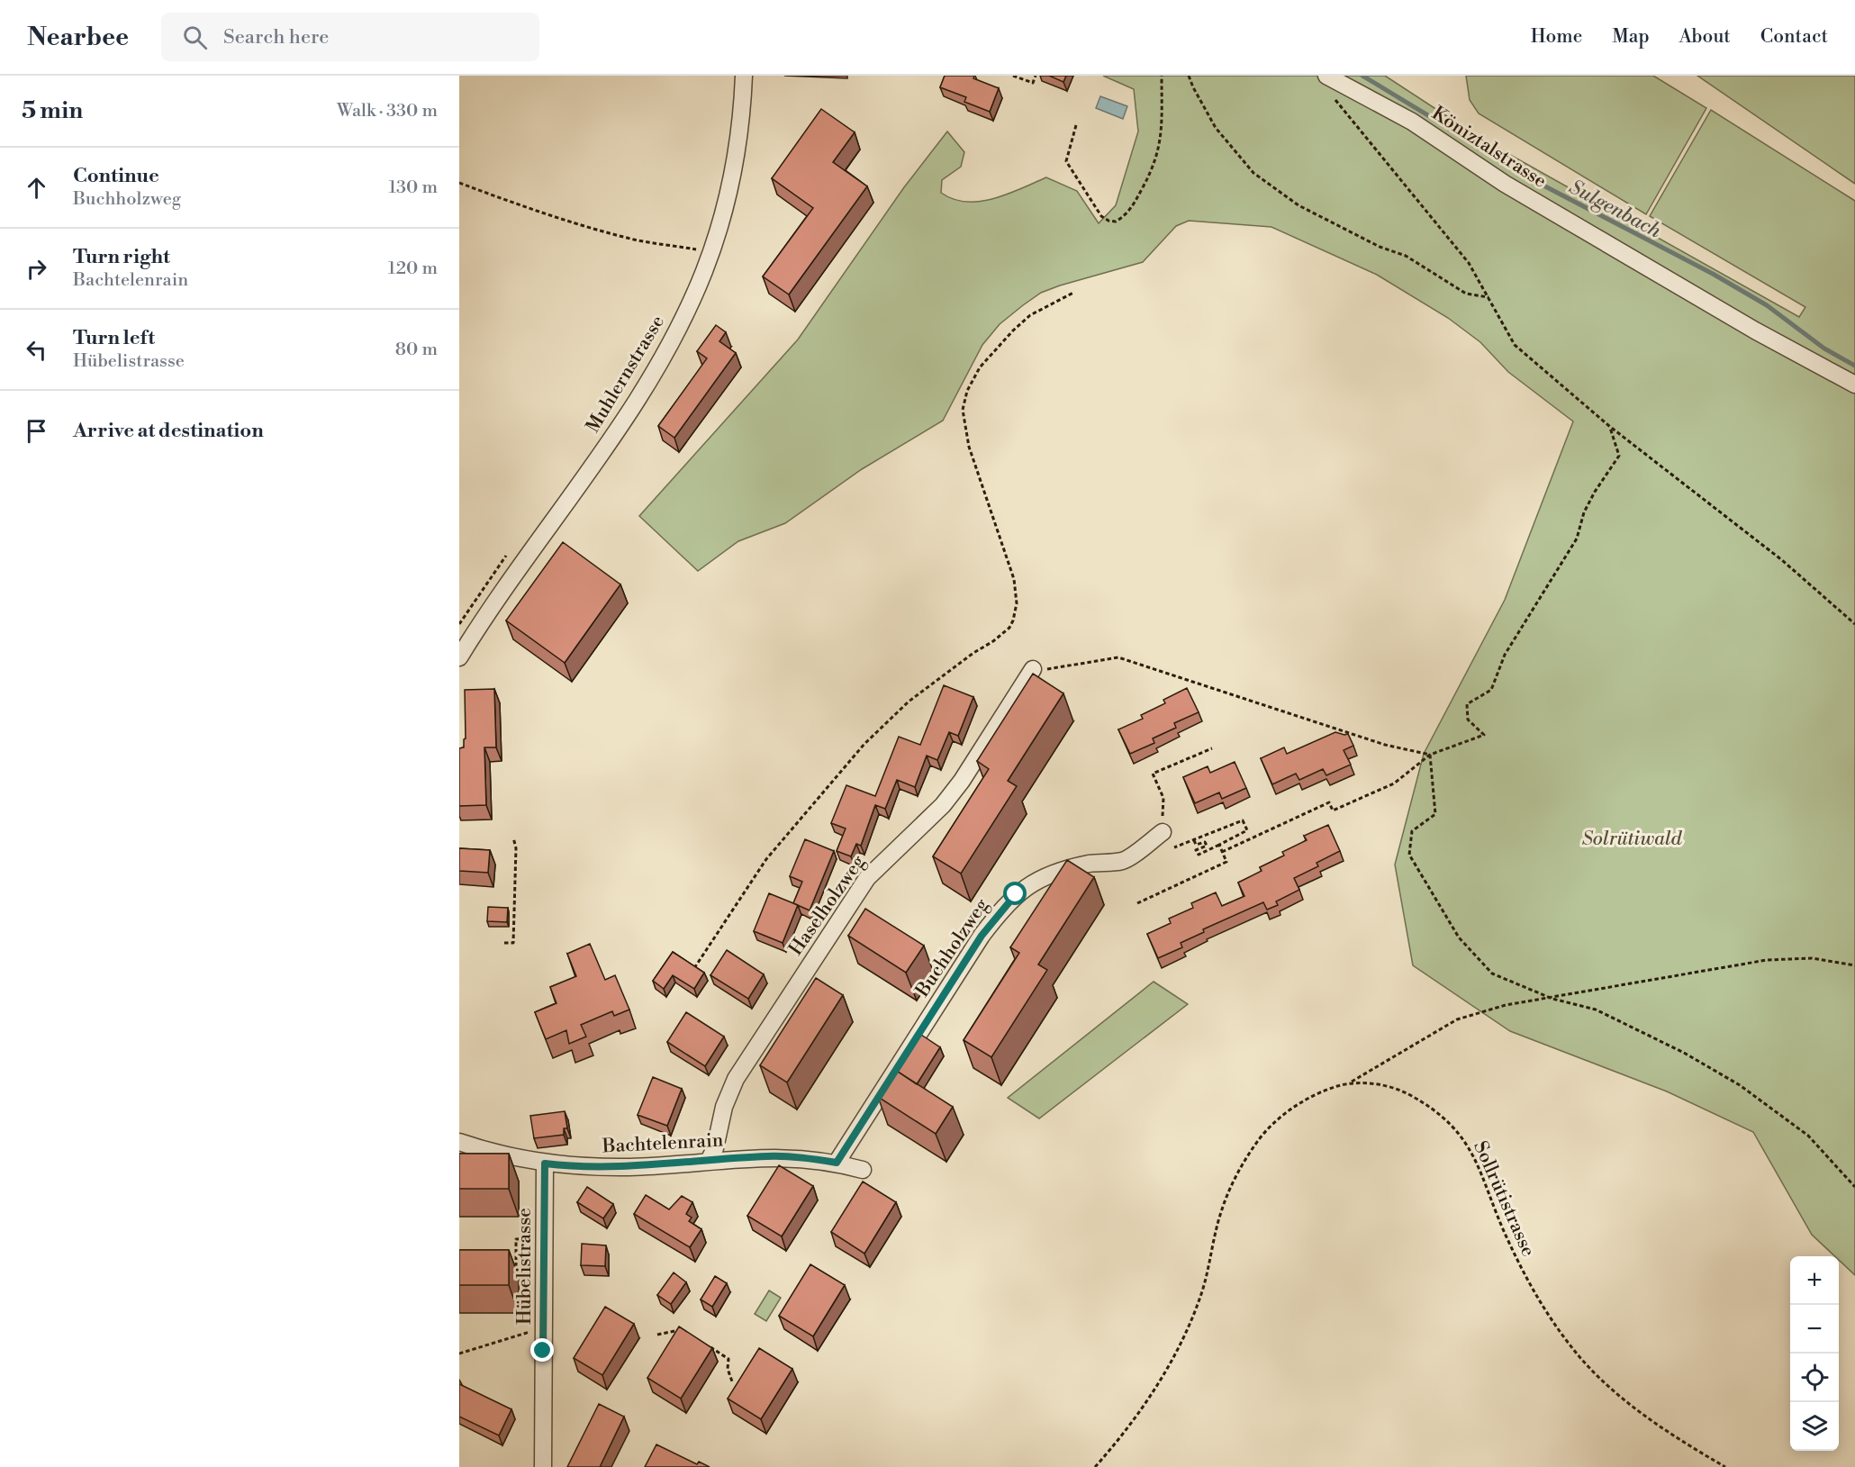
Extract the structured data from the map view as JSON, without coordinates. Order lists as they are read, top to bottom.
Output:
{
  "streets": {
    "street": [
      "Köniztalstrasse",
      "Muhlernstrasse",
      "Haselholzweg",
      "Buchholzweg",
      "Bachtelenrain",
      "Hübelistrasse"
    ],
    "path": ["Sollrütistrasse"]
  },
  "crossings": [
    ["Haselholzweg", "Bachtelenrain"],
    ["Buchholzweg", "Bachtelenrain"],
    ["Bachtelenrain", "Hübelistrasse"]
  ],
  "water": ["Sulgenbach"],
  "parks": ["Solrütiwald"],
  "page": {
    "header": "Nearbee",
    "search": "Search here",
    "nav": [
      "Home",
      "Map",
      "About",
      "Contact"
    ],
    "heading": ["5 min", "Walk · 330 m"],
    "list": [
      ["Continue", "Buchholzweg", "130 m"],
      ["Turn right", "Bachtelenrain", "120 m"],
      ["Turn left", "Hübelistrasse", "80 m"],
      "Arrive at destination"
    ],
    "map_buttons": ["+", "−"]
  }
}
